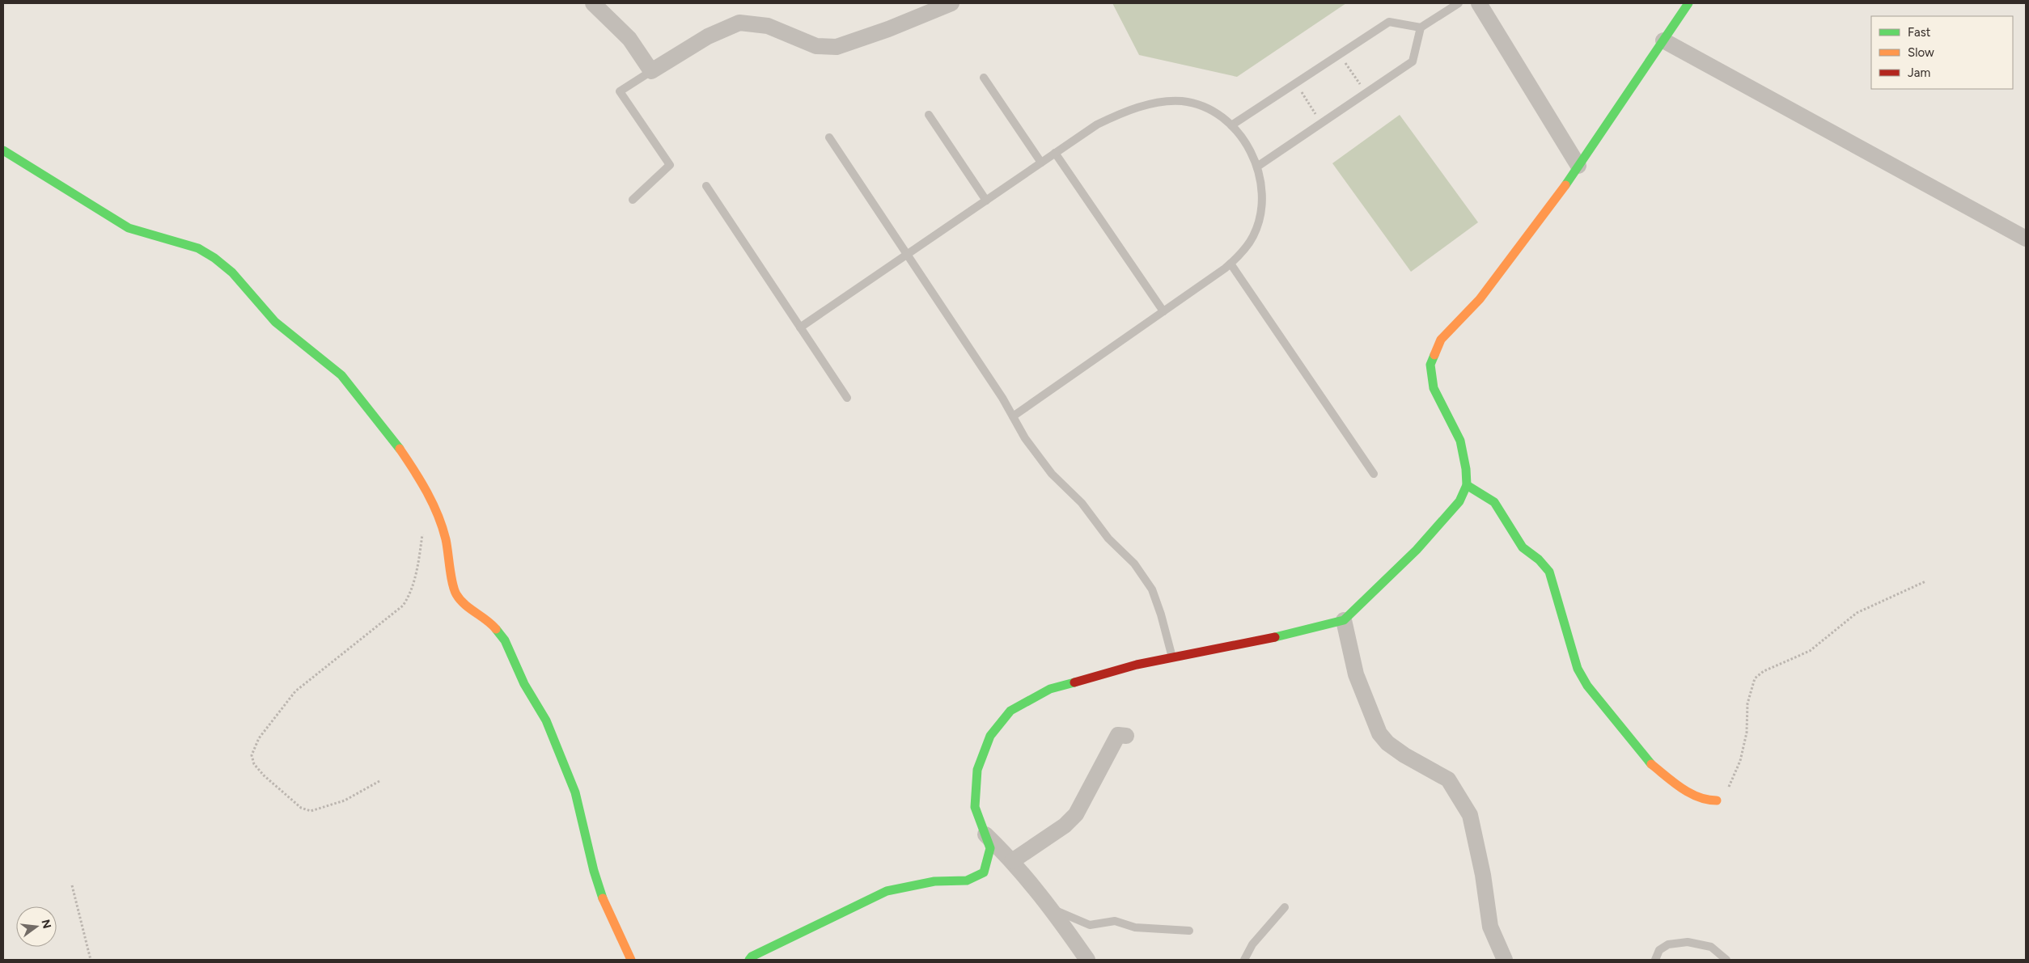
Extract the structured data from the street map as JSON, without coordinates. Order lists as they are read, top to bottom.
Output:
{
  "legend": ["Fast", "Slow", "Jam"],
  "north": "right"
}
